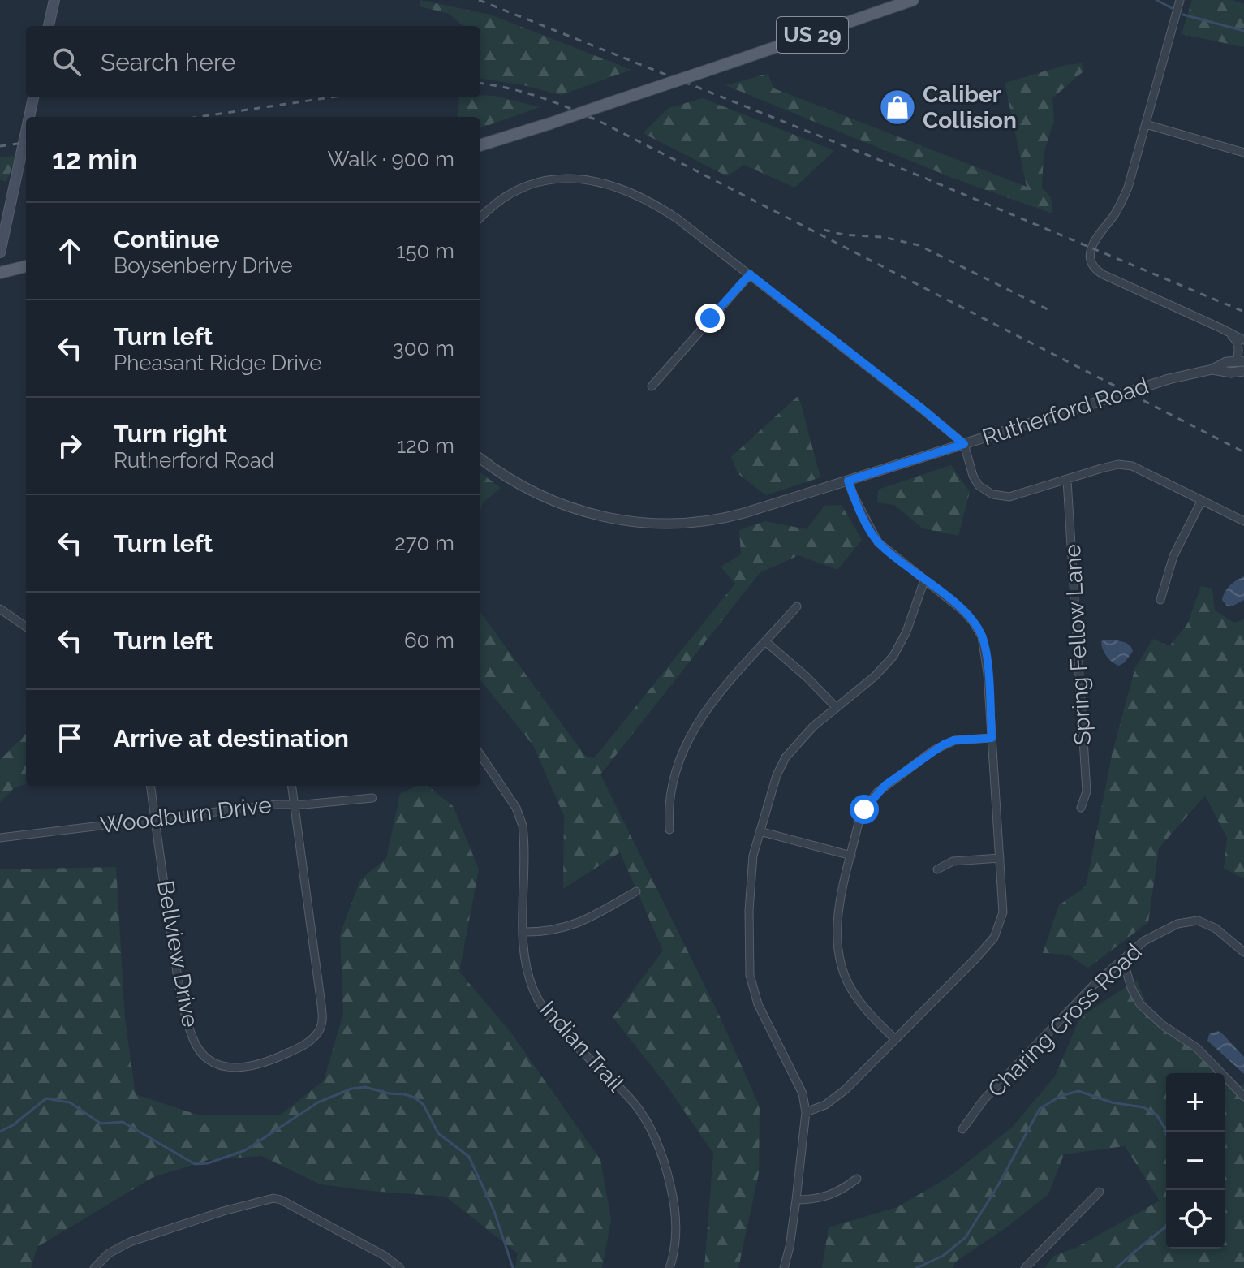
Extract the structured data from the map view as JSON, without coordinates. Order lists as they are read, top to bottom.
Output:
{
  "streets": {
    "main road": ["US 29"],
    "street": [
      "Rutherford Road",
      "Spring Fellow Lane",
      "Woodburn Drive",
      "Bellview Drive",
      "Charing Cross Road",
      "Indian Trail"
    ]
  },
  "crossings": [
    ["Woodburn Drive", "Bellview Drive"]
  ],
  "places": {
    "shop": ["Caliber Collision"]
  },
  "page": {
    "search": "Search here",
    "heading": ["12 min", "Walk · 900 m"],
    "list": [
      ["Continue", "Boysenberry Drive", "150 m"],
      ["Turn left", "Pheasant Ridge Drive", "300 m"],
      ["Turn right", "Rutherford Road", "120 m"],
      ["Turn left", "270 m"],
      ["Turn left", "60 m"],
      "Arrive at destination"
    ],
    "map_buttons": ["+", "−"]
  }
}
